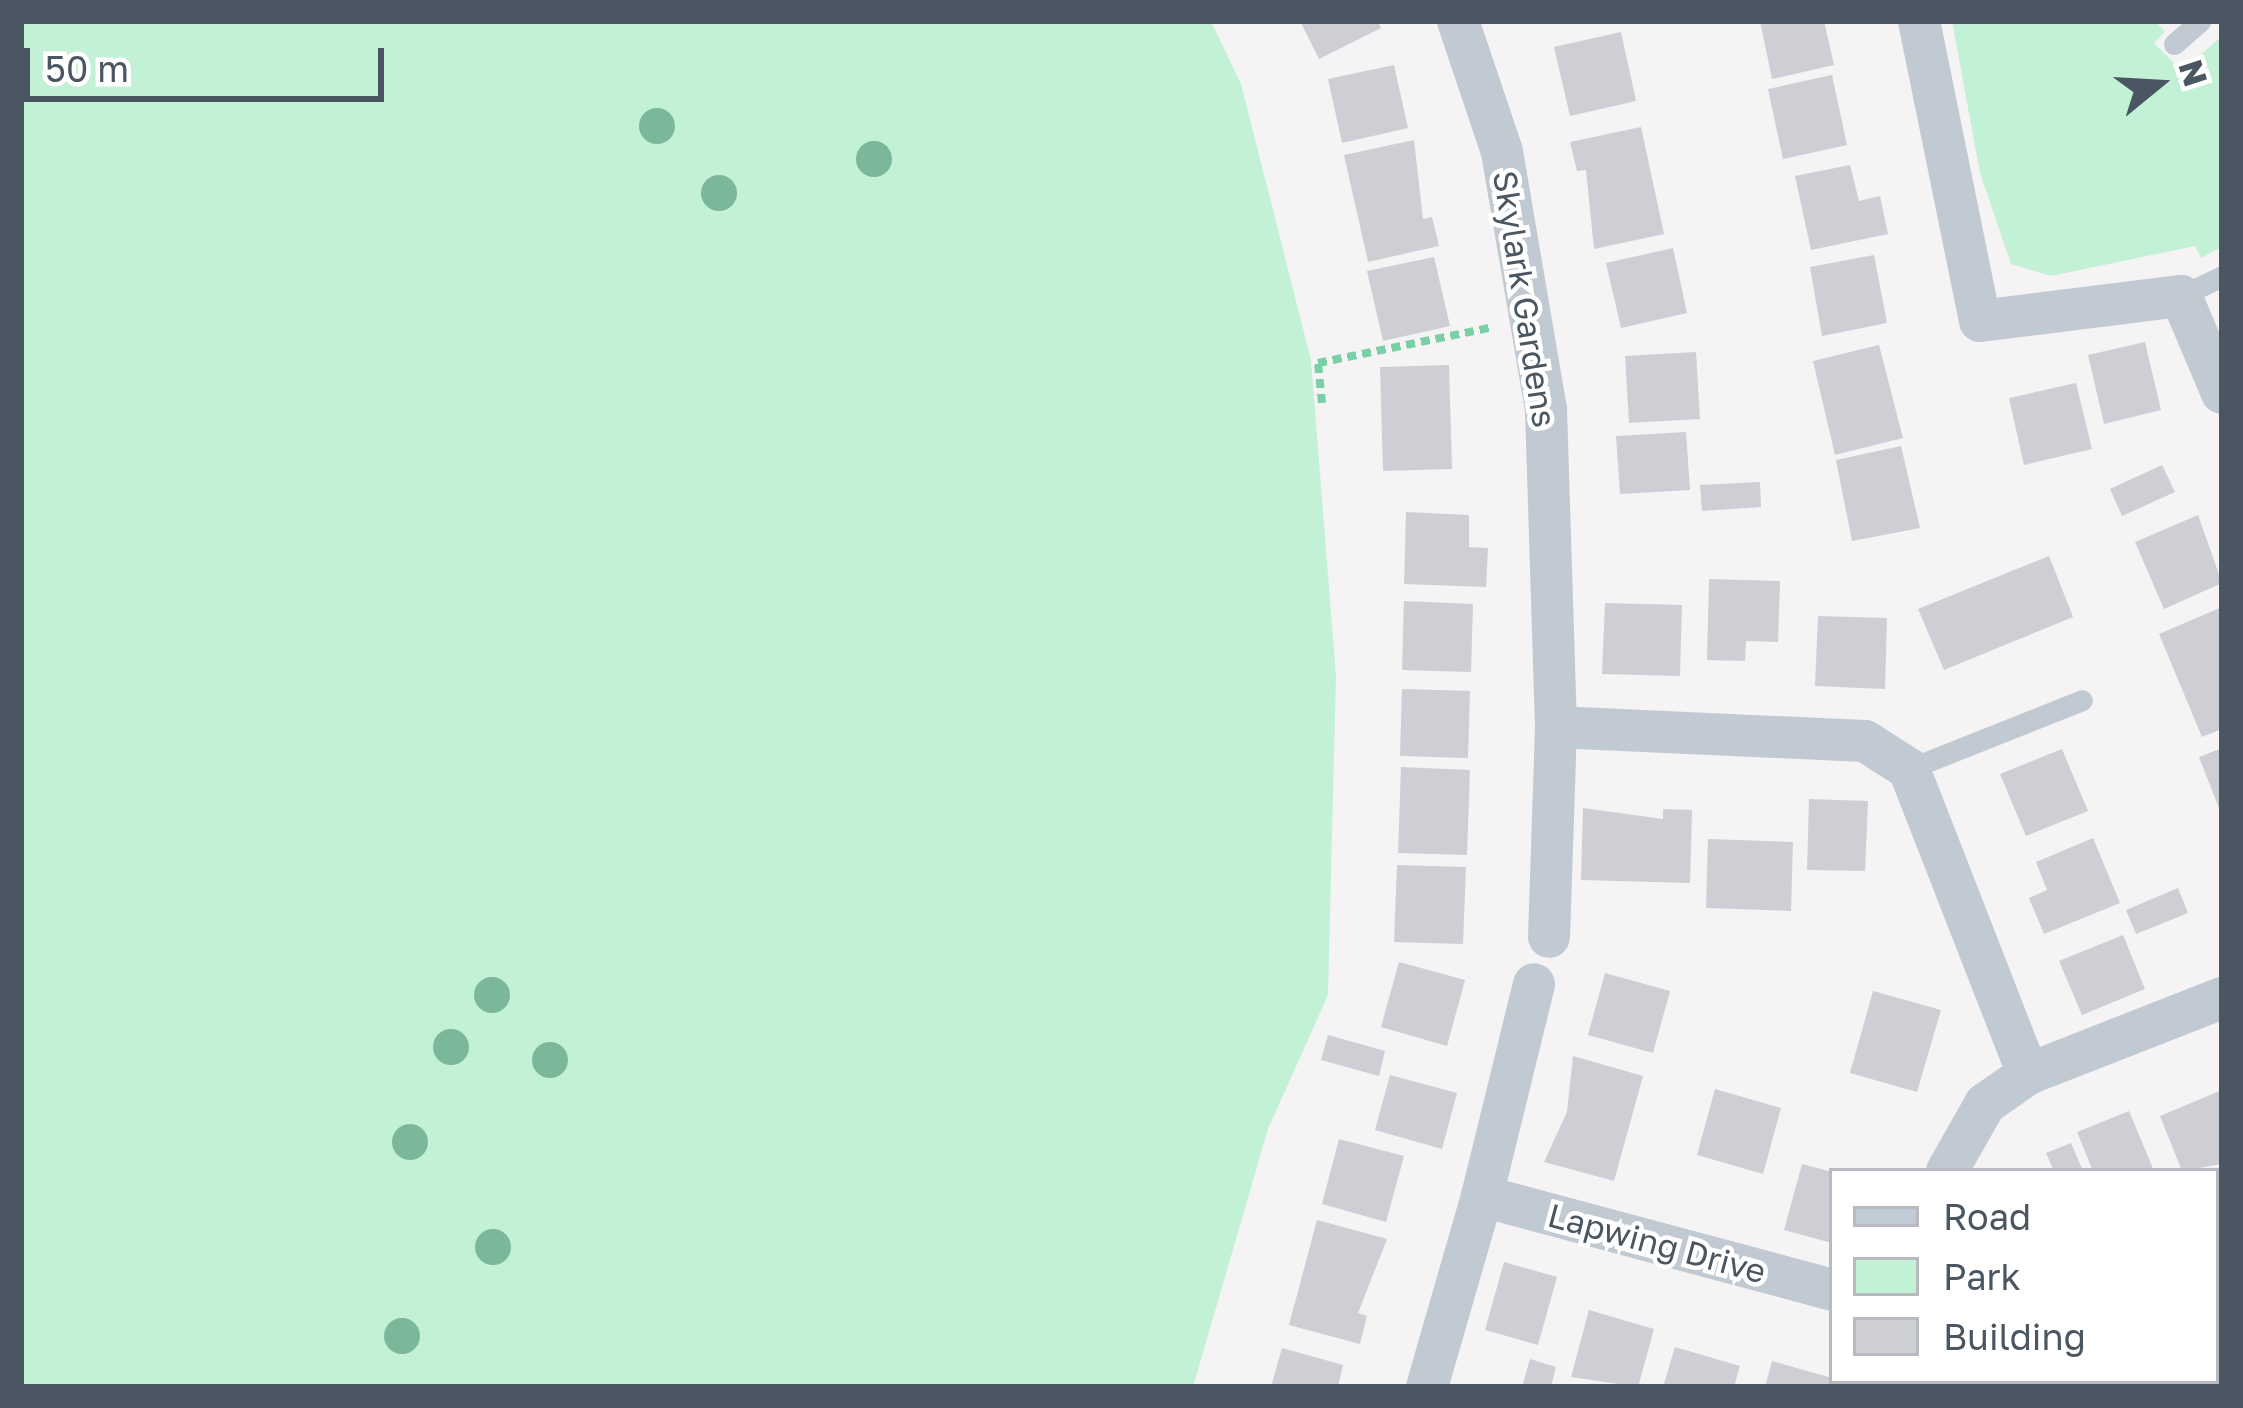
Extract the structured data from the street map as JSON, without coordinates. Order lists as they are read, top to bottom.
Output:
{
  "streets": {
    "street": ["Skylark Gardens", "Lapwing Drive"]
  },
  "legend": ["Road", "Park", "Building"],
  "scale_bar": "50 m",
  "north": "right"
}
